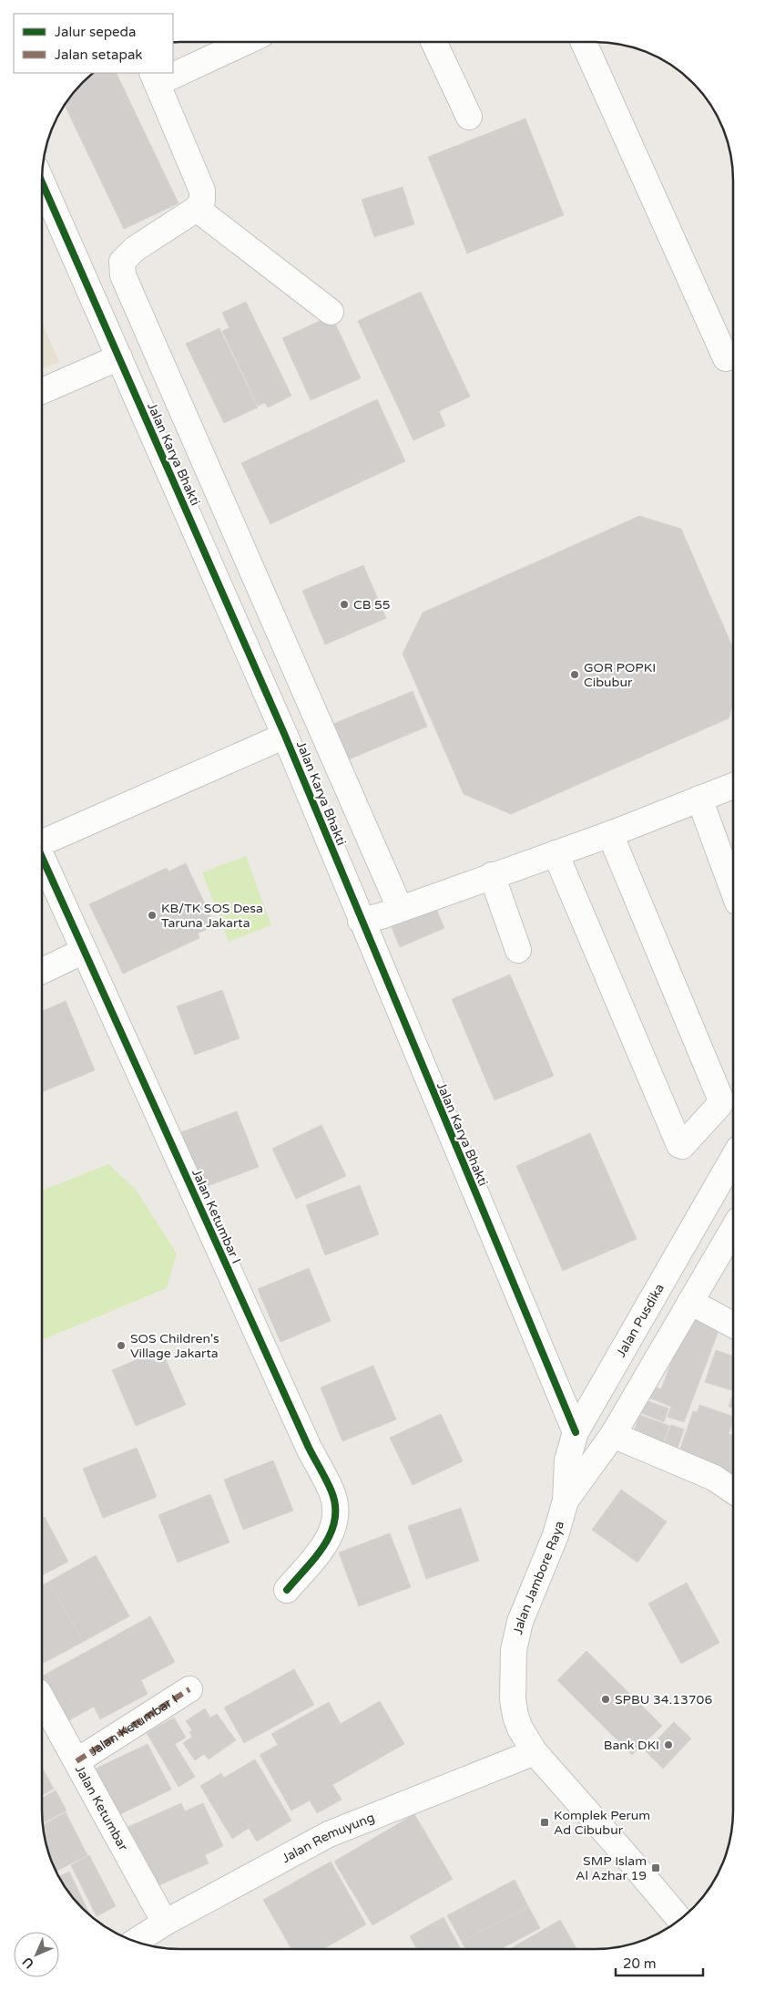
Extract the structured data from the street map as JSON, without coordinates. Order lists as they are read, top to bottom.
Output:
{
  "streets": {
    "street": [
      "Jalan Karya Bhakti",
      "Jalan Ketumbar I",
      "Jalan Pusdika",
      "Jalan Jambore Raya",
      "Jalan Ketumbar",
      "Jalan Remuyung"
    ]
  },
  "crossings": [
    ["Jalan Karya Bhakti", "Jalan Pusdika"],
    ["Jalan Ketumbar I", "Jalan Ketumbar"],
    ["Jalan Pusdika", "Jalan Jambore Raya"],
    ["Jalan Jambore Raya", "Jalan Remuyung"],
    ["Jalan Ketumbar", "Jalan Remuyung"]
  ],
  "places": {
    "other": [
      "CB 55",
      "GOR POPKI Cibubur",
      "KB/TK SOS Desa Taruna Jakarta",
      "SOS Children's Village Jakarta",
      "SPBU 34.13706",
      "Bank DKI"
    ],
    "transit": ["Komplek Perum Ad Cibubur", "SMP Islam Al Azhar 19"]
  },
  "legend": ["Jalur sepeda", "Jalan setapak"],
  "scale_bar": "20 m",
  "north": "bottom left"
}
